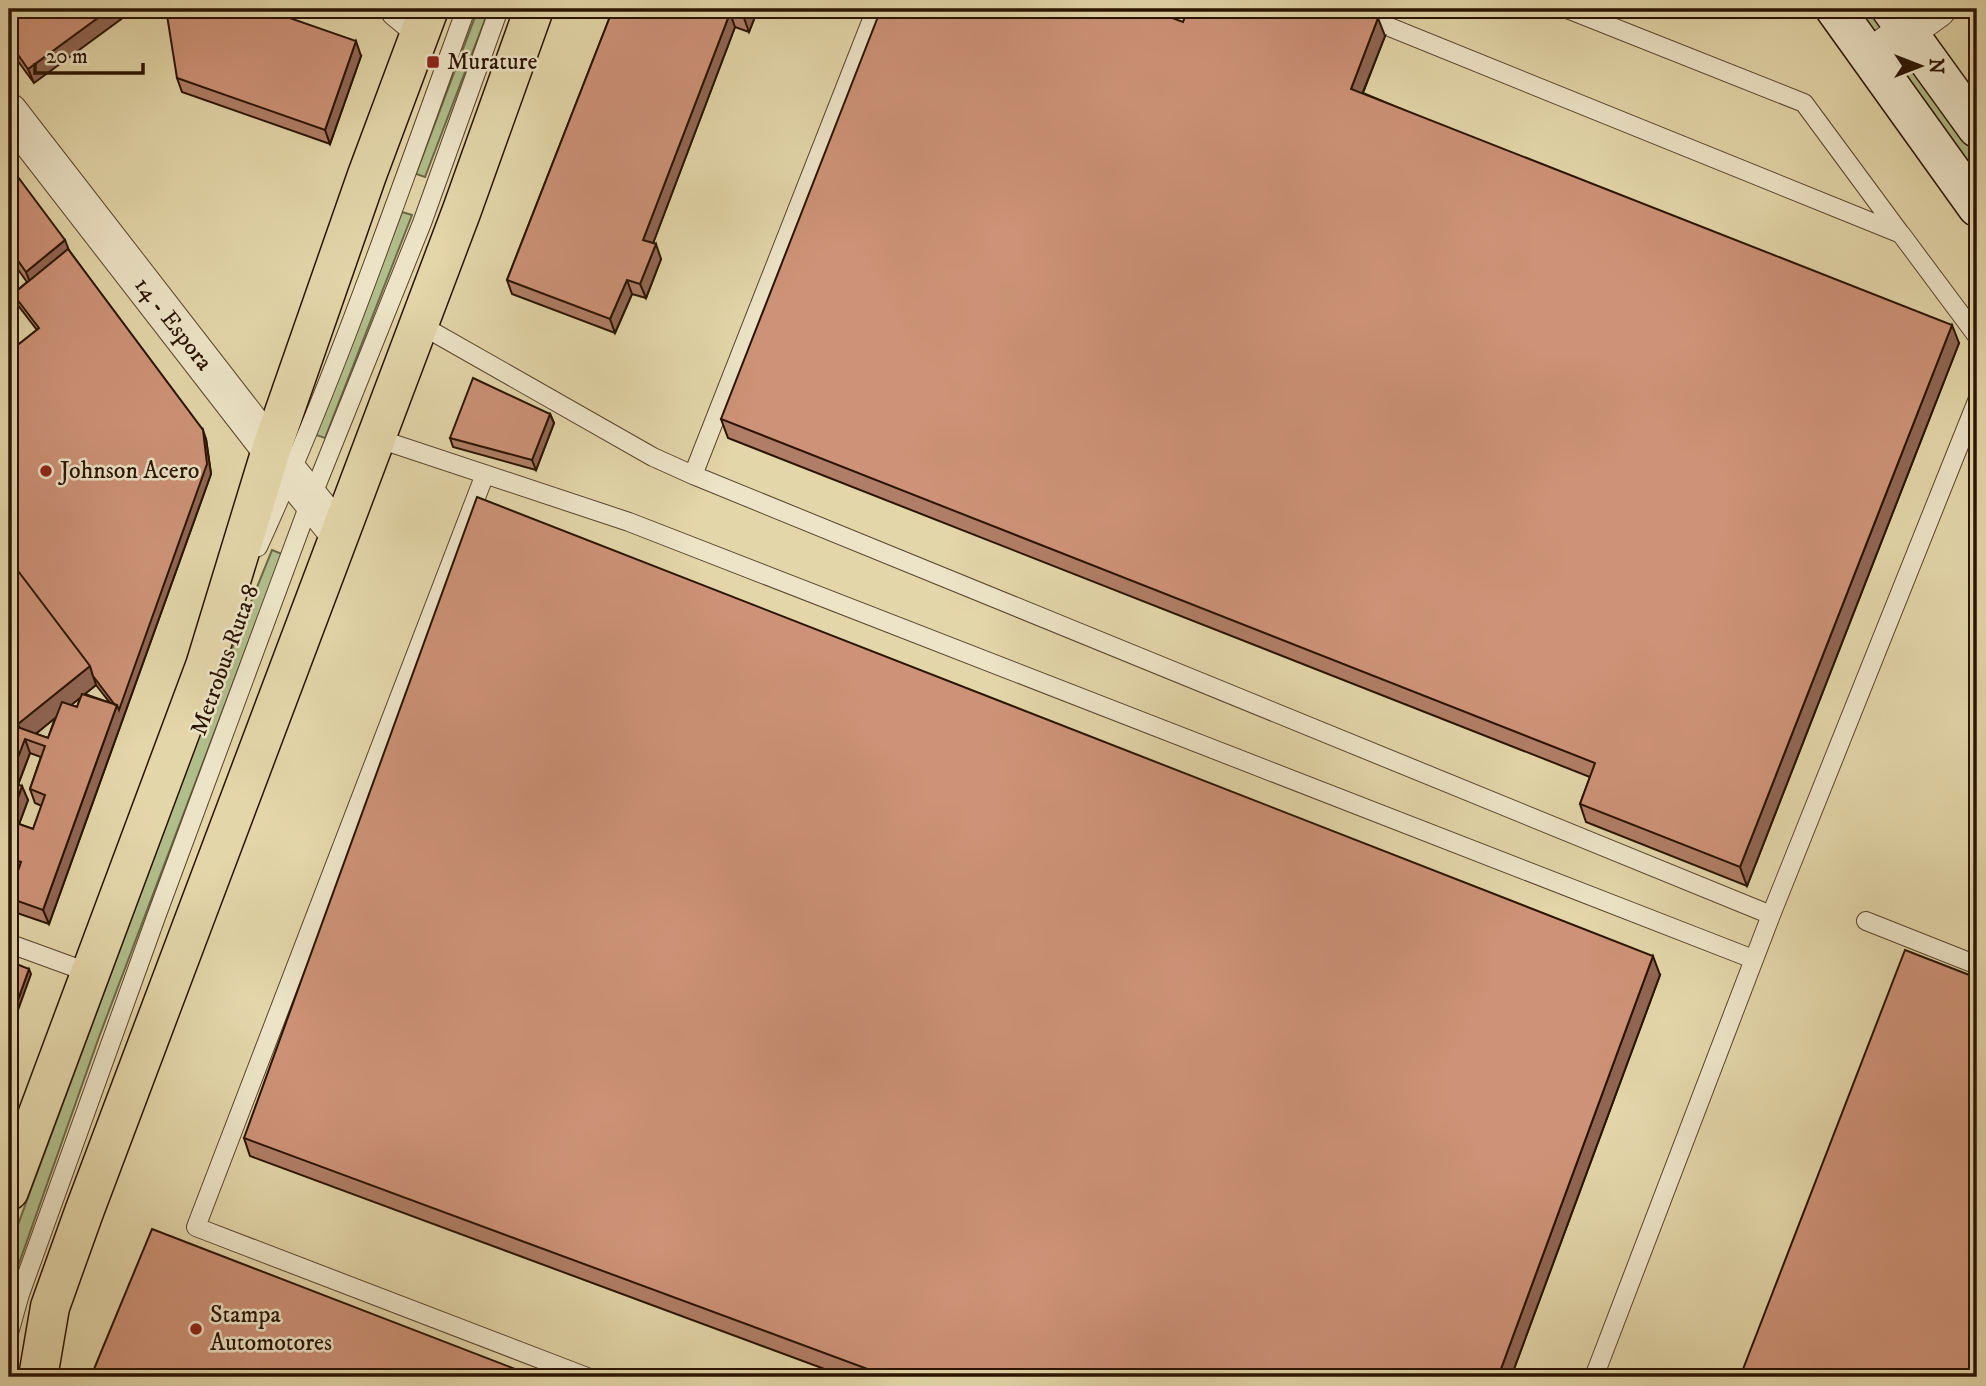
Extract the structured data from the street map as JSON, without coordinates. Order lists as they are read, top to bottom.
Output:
{
  "streets": {
    "street": ["14 - Espora"],
    "lane": ["Metrobus Ruta 8"]
  },
  "crossings": [
    ["14 - Espora", "Metrobus Ruta 8"]
  ],
  "places": {
    "transit": ["Murature"],
    "other": ["Johnson Acero", "Stampa Automotores"]
  },
  "scale_bar": "20 m",
  "north": "right"
}
